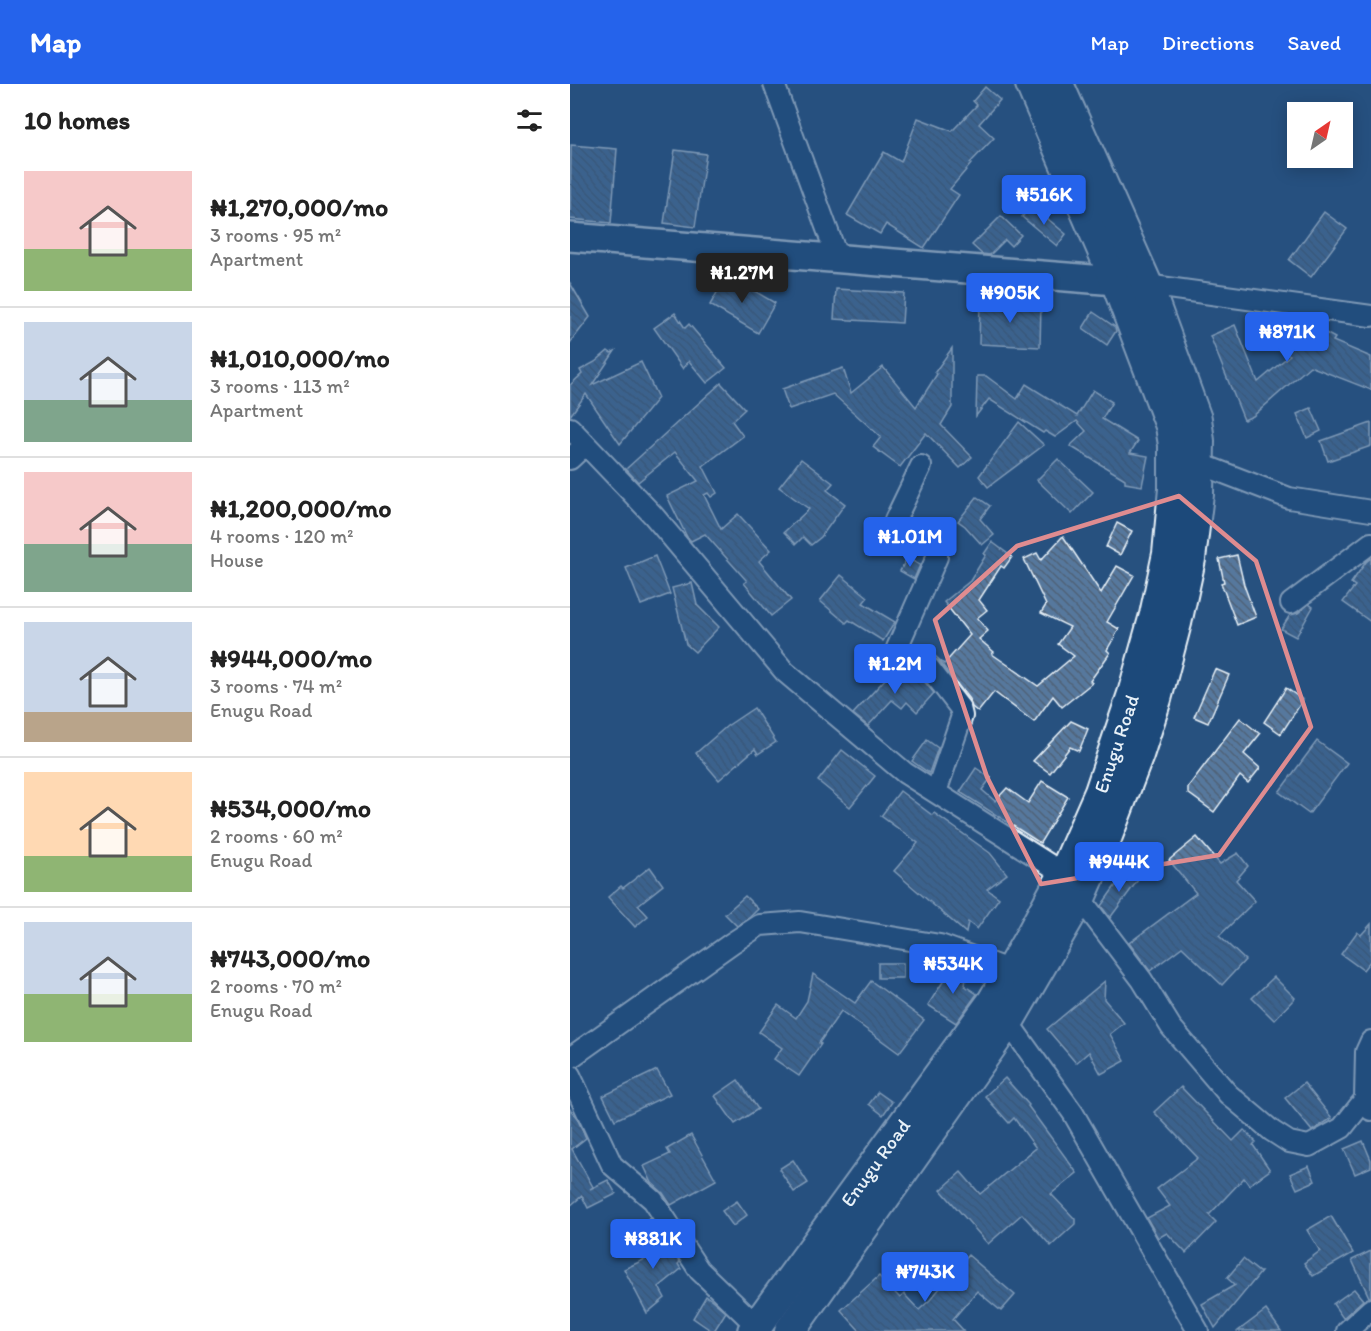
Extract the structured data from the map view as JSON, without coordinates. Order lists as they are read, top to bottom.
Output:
{
  "streets": {
    "main road": ["Enugu Road"]
  },
  "north": "top right",
  "page": {
    "header": "Map",
    "nav": ["Map", "Directions", "Saved"],
    "heading": "10 homes",
    "list": [
      {
        "name": "₦1,270,000/mo",
        "note": "3 rooms · 95 m² · Apartment"
      },
      {
        "name": "₦1,010,000/mo",
        "note": "3 rooms · 113 m² · Apartment"
      },
      {
        "name": "₦1,200,000/mo",
        "note": "4 rooms · 120 m² · House"
      },
      {
        "name": "₦944,000/mo",
        "note": "3 rooms · 74 m² · Enugu Road"
      },
      {
        "name": "₦534,000/mo",
        "note": "2 rooms · 60 m² · Enugu Road"
      },
      {
        "name": "₦743,000/mo",
        "note": "2 rooms · 70 m² · Enugu Road"
      }
    ],
    "price": [
      "₦516K",
      "₦1.27M",
      "₦905K",
      "₦871K",
      "₦1.01M",
      "₦1.2M",
      "₦944K",
      "₦534K",
      "₦881K",
      "₦743K"
    ]
  }
}
